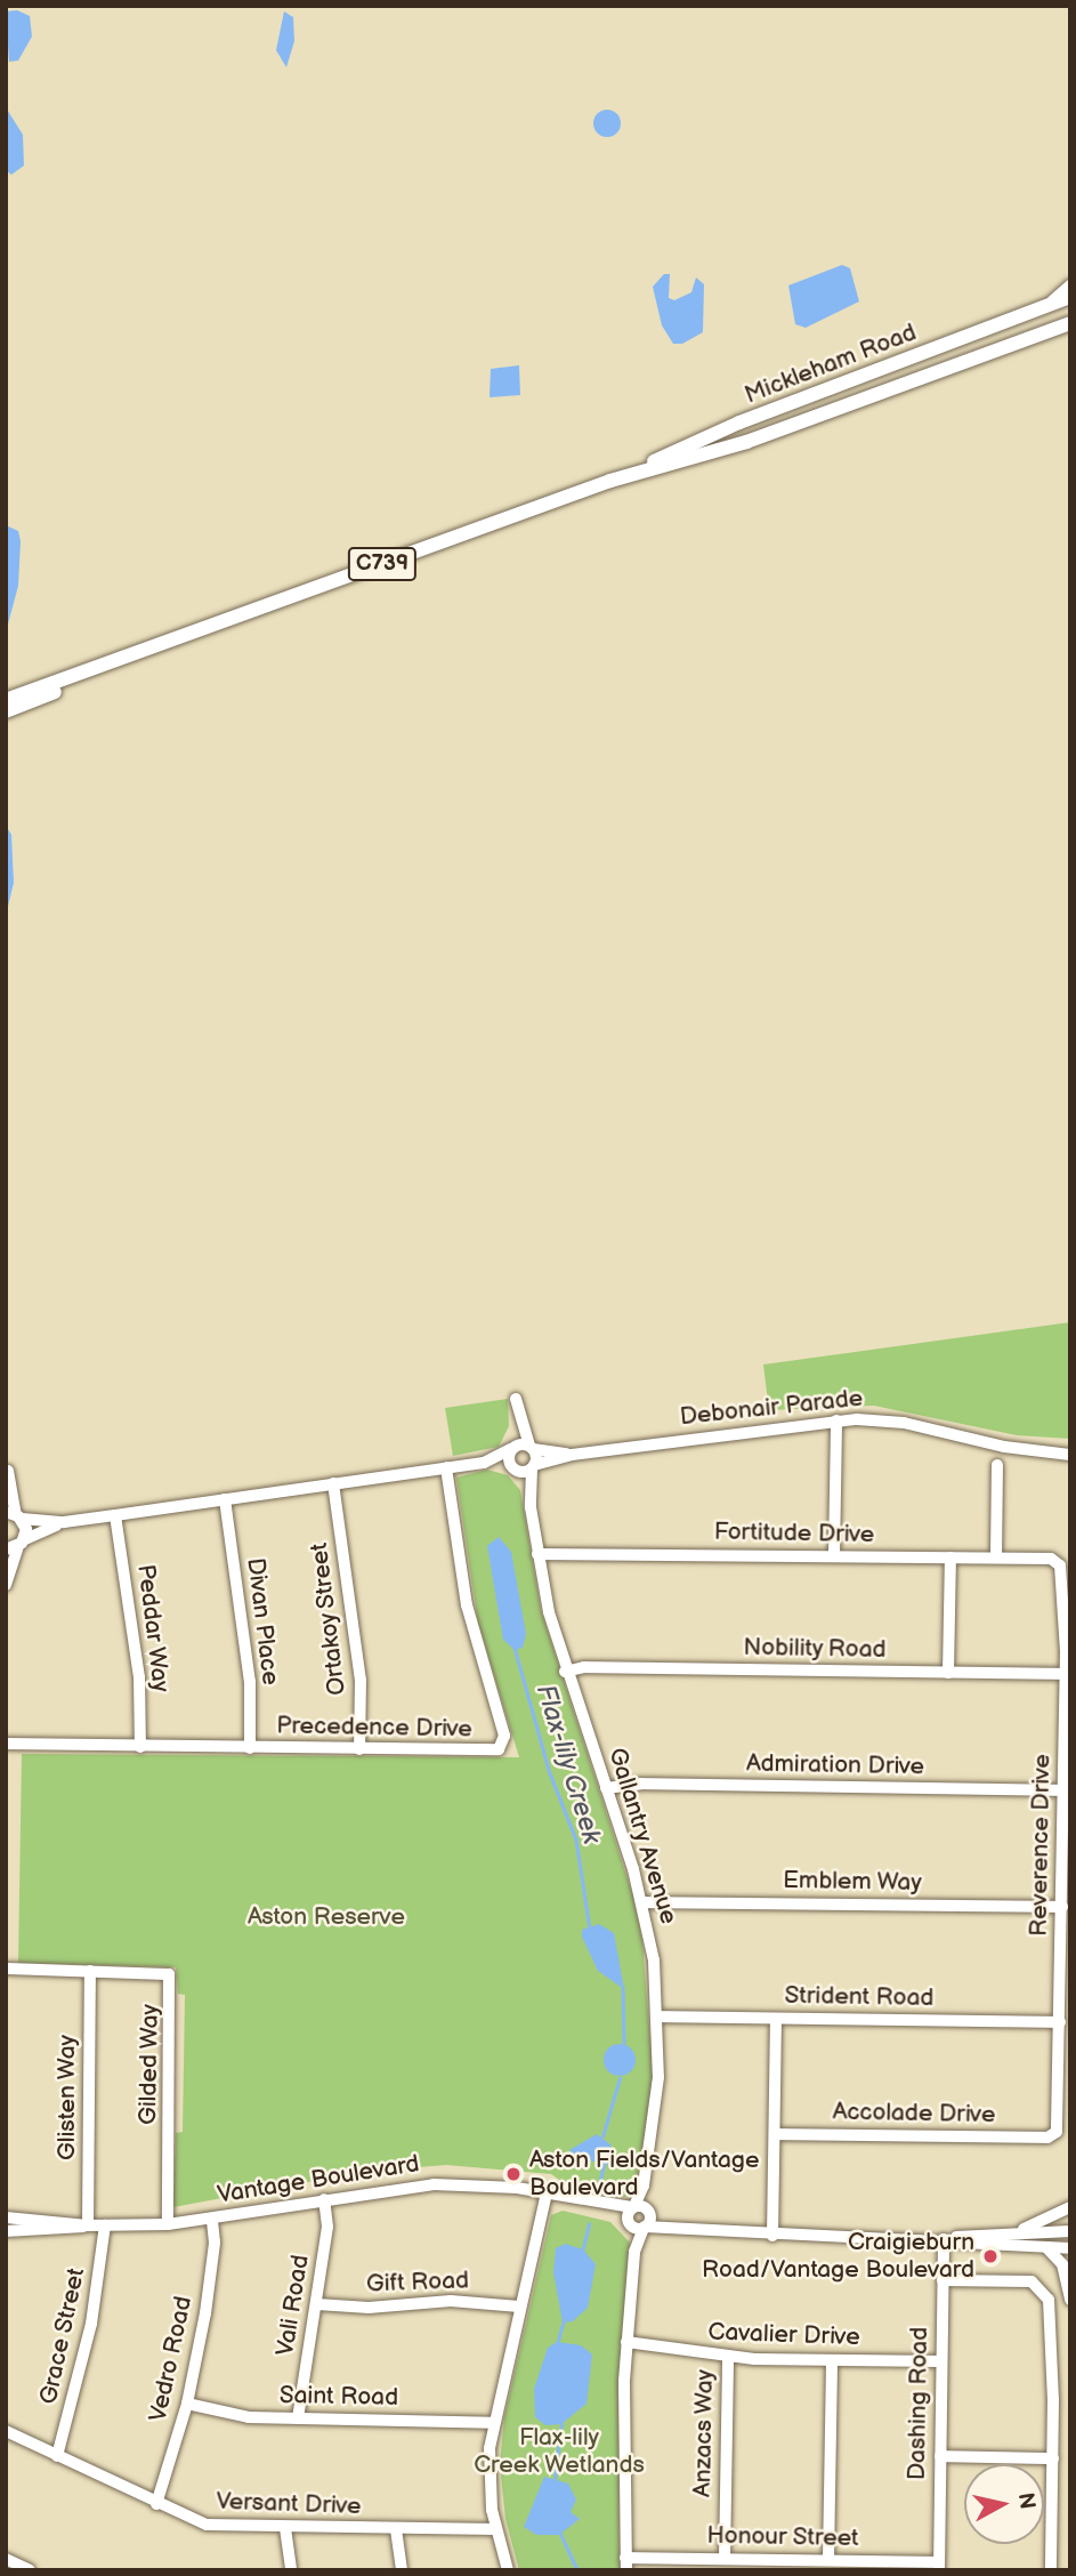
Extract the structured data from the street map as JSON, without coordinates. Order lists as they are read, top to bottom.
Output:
{
  "streets": {
    "main road": ["Mickleham Road", "C739"],
    "street": [
      "Debonair Parade",
      "Fortitude Drive",
      "Ortakoy Street",
      "Divan Place",
      "Peddar Way",
      "Nobility Road",
      "Precedence Drive",
      "Admiration Drive",
      "Gallantry Avenue",
      "Reverence Drive",
      "Emblem Way",
      "Strident Road",
      "Gilded Way",
      "Glisten Way",
      "Accolade Drive",
      "Vantage Boulevard",
      "Gift Road",
      "Vali Road",
      "Cavalier Drive",
      "Grace Street",
      "Vedro Road",
      "Saint Road",
      "Dashing Road",
      "Anzacs Way",
      "Versant Drive",
      "Honour Street"
    ]
  },
  "crossings": [
    ["Debonair Parade", "Gallantry Avenue"],
    ["Fortitude Drive", "Gallantry Avenue"],
    ["Fortitude Drive", "Reverence Drive"],
    ["Ortakoy Street", "Precedence Drive"],
    ["Divan Place", "Precedence Drive"],
    ["Peddar Way", "Precedence Drive"],
    ["Nobility Road", "Gallantry Avenue"],
    ["Nobility Road", "Reverence Drive"],
    ["Admiration Drive", "Gallantry Avenue"],
    ["Admiration Drive", "Reverence Drive"],
    ["Gallantry Avenue", "Emblem Way"],
    ["Gallantry Avenue", "Strident Road"],
    ["Gallantry Avenue", "Vantage Boulevard"],
    ["Reverence Drive", "Emblem Way"],
    ["Reverence Drive", "Strident Road"],
    ["Reverence Drive", "Accolade Drive"],
    ["Gilded Way", "Glisten Way"],
    ["Gilded Way", "Vantage Boulevard"],
    ["Glisten Way", "Vantage Boulevard"],
    ["Vantage Boulevard", "Vali Road"],
    ["Vantage Boulevard", "Grace Street"],
    ["Vantage Boulevard", "Vedro Road"],
    ["Vantage Boulevard", "Dashing Road"],
    ["Gift Road", "Vali Road"],
    ["Vali Road", "Saint Road"],
    ["Cavalier Drive", "Dashing Road"],
    ["Cavalier Drive", "Anzacs Way"],
    ["Grace Street", "Versant Drive"],
    ["Vedro Road", "Saint Road"],
    ["Vedro Road", "Versant Drive"],
    ["Dashing Road", "Honour Street"],
    ["Anzacs Way", "Honour Street"]
  ],
  "water": ["Flax-lily Creek"],
  "parks": ["Aston Reserve", "Flax-lily Creek Wetlands"],
  "places": ["Aston Fields/Vantage Boulevard", "Craigieburn Road/Vantage Boulevard"],
  "north": "right"
}
